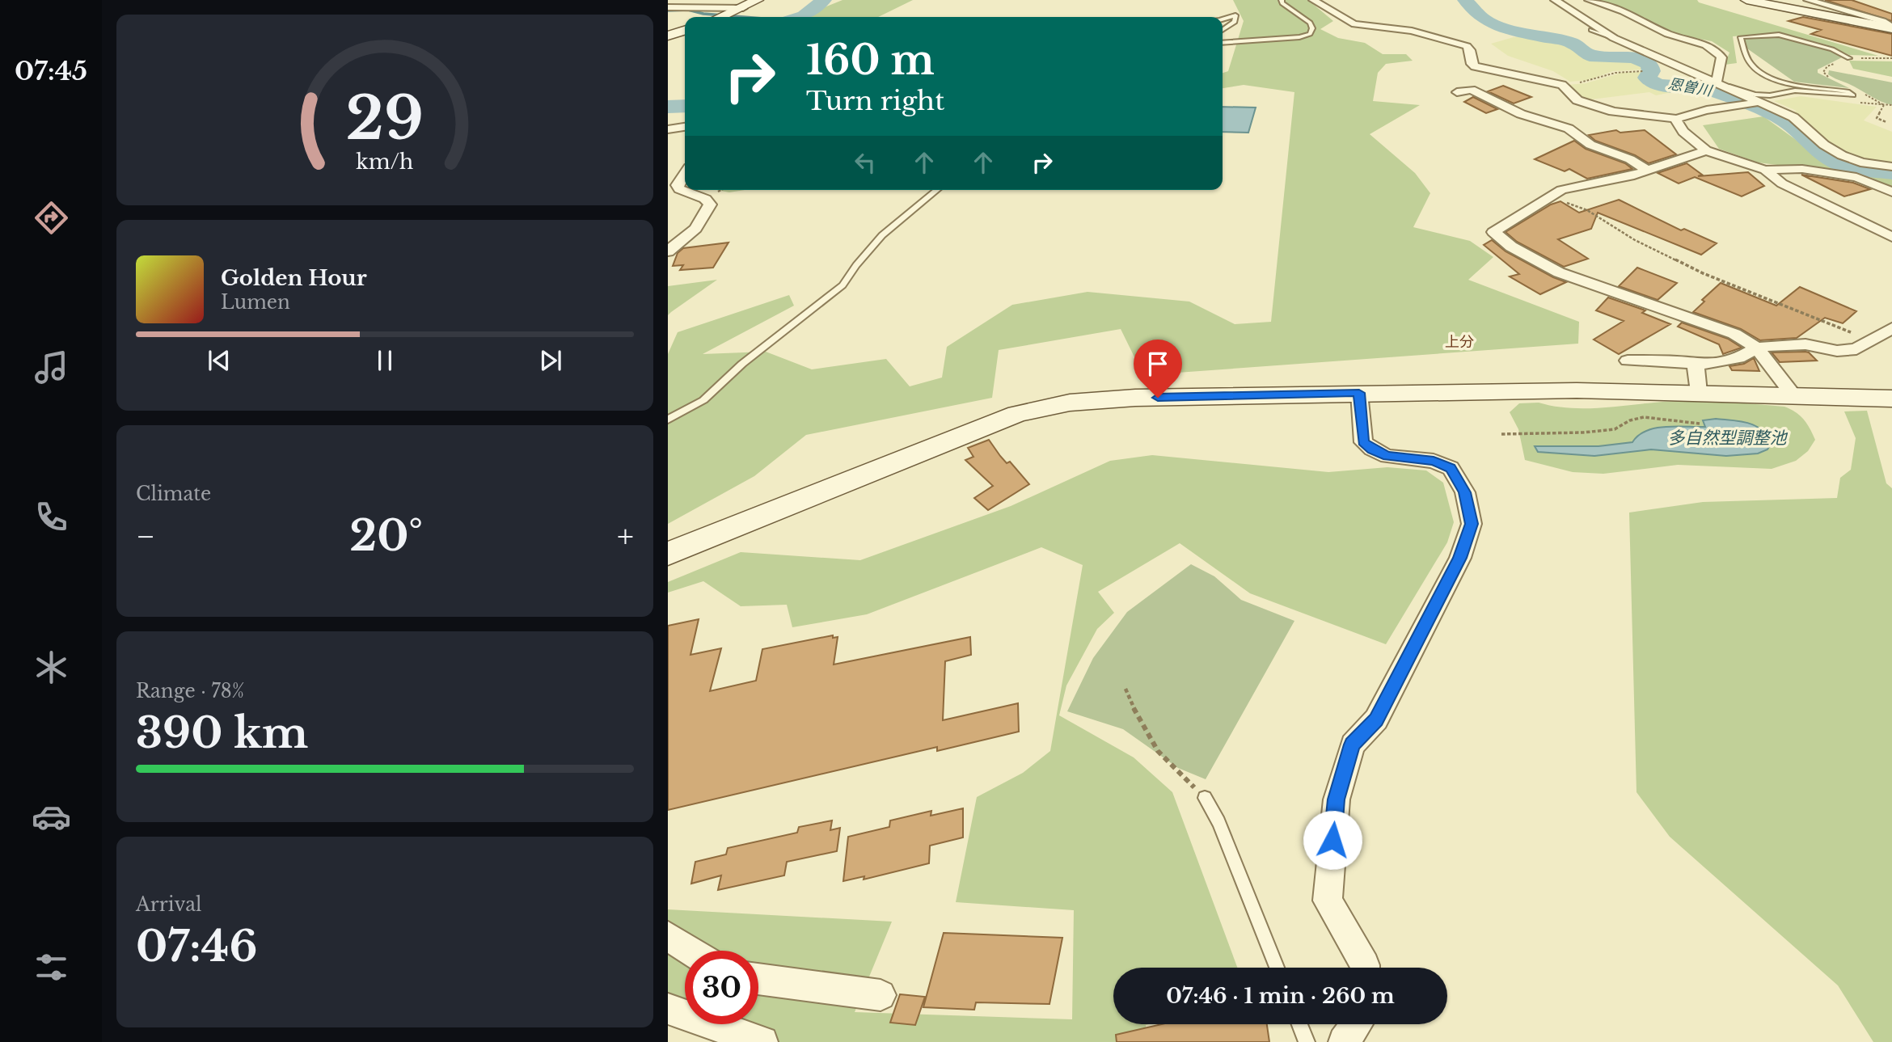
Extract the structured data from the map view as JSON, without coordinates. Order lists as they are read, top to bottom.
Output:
{
  "districts": ["上分"],
  "water": ["恩曽川", "多自然型調整池"],
  "page": {
    "tabs": "07:45",
    "turn": ["160 m", "Turn right"],
    "song": ["Golden Hour", "Lumen"],
    "tile": [
      "Climate",
      ["Range · 78%", "390 km"],
      ["Arrival", "07:46"]
    ],
    "heat": ["−", "20°", "+"],
    "limit": "30",
    "trip": "07:46 · 1 min · 260 m",
    "gauge": ["29", "km/h"]
  }
}
